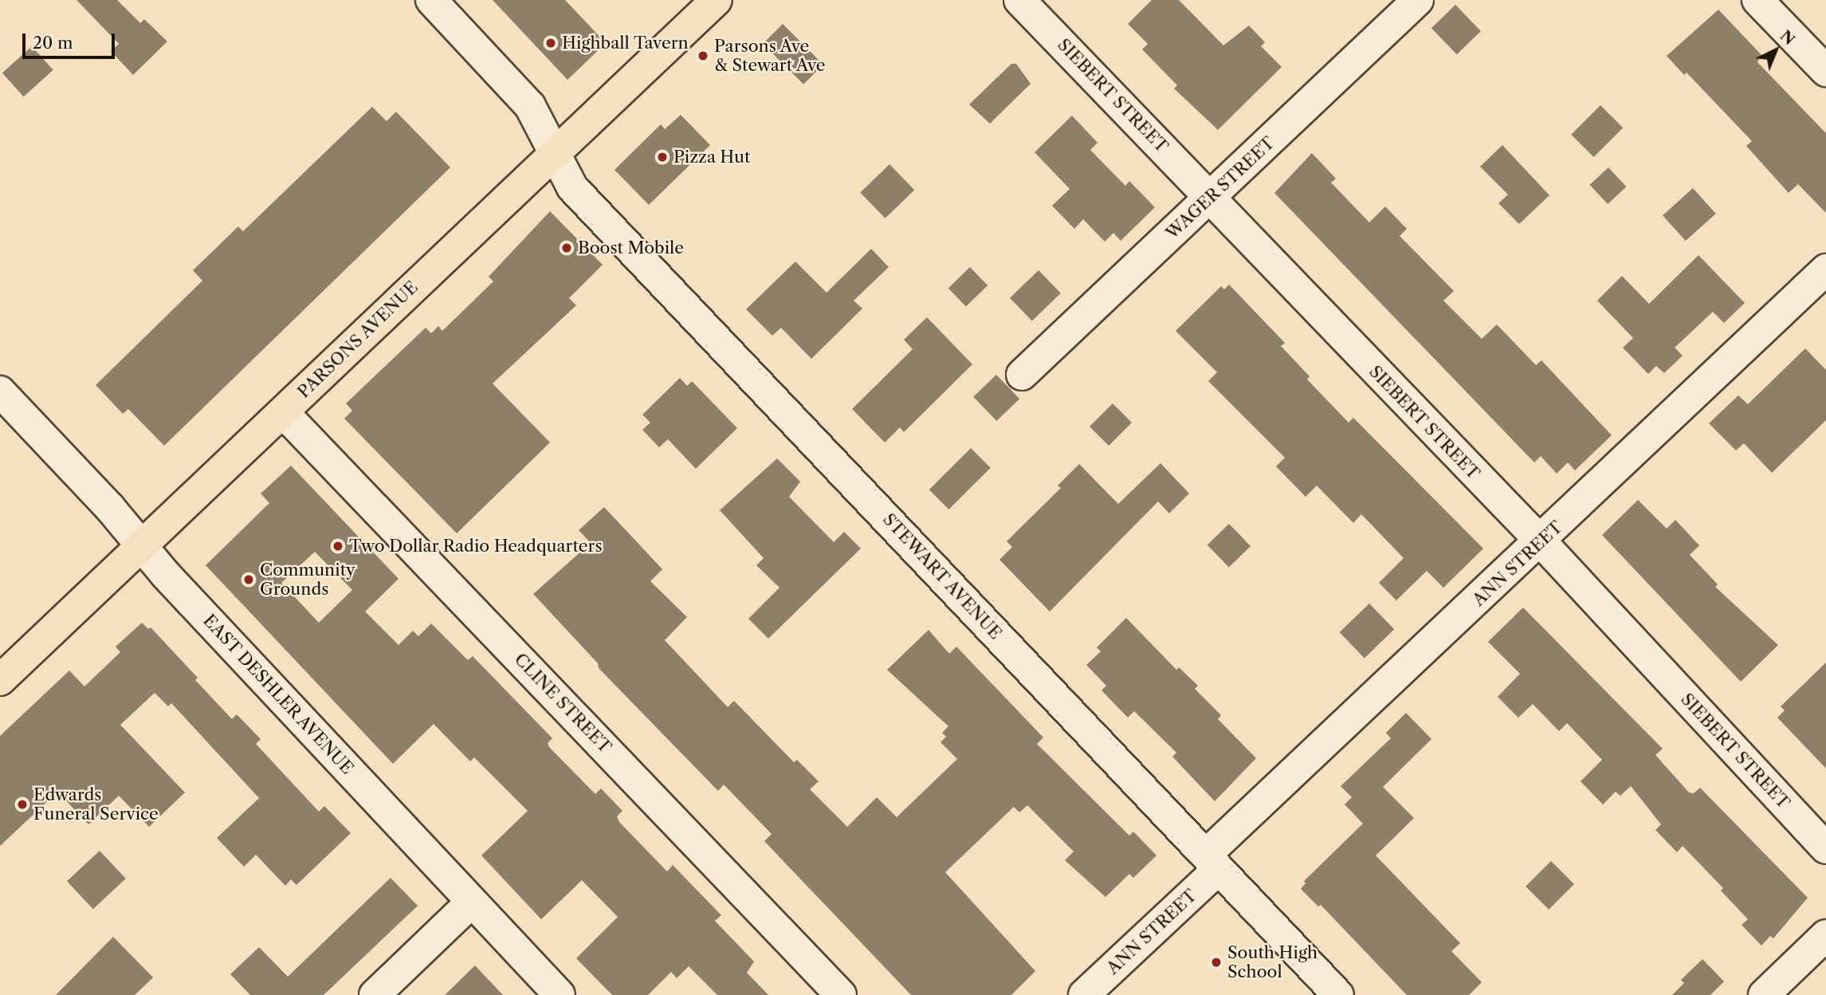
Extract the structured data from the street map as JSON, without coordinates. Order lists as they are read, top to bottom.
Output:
{
  "streets": {
    "main road": ["PARSONS AVENUE"],
    "street": [
      "SIEBERT STREET",
      "WAGER STREET",
      "ANN STREET",
      "STEWART AVENUE",
      "EAST DESHLER AVENUE",
      "CLINE STREET"
    ]
  },
  "crossings": [
    ["SIEBERT STREET", "WAGER STREET"],
    ["SIEBERT STREET", "ANN STREET"],
    ["PARSONS AVENUE", "STEWART AVENUE"],
    ["PARSONS AVENUE", "EAST DESHLER AVENUE"],
    ["PARSONS AVENUE", "CLINE STREET"],
    ["ANN STREET", "STEWART AVENUE"]
  ],
  "places": [
    "Highball Tavern",
    "Parsons Ave & Stewart Ave",
    "Pizza Hut",
    "Boost Mobile",
    "Two Dollar Radio Headquarters",
    "Community Grounds",
    "Edwards Funeral Service",
    "South High School"
  ],
  "scale_bar": "20 m",
  "north": "top right"
}
